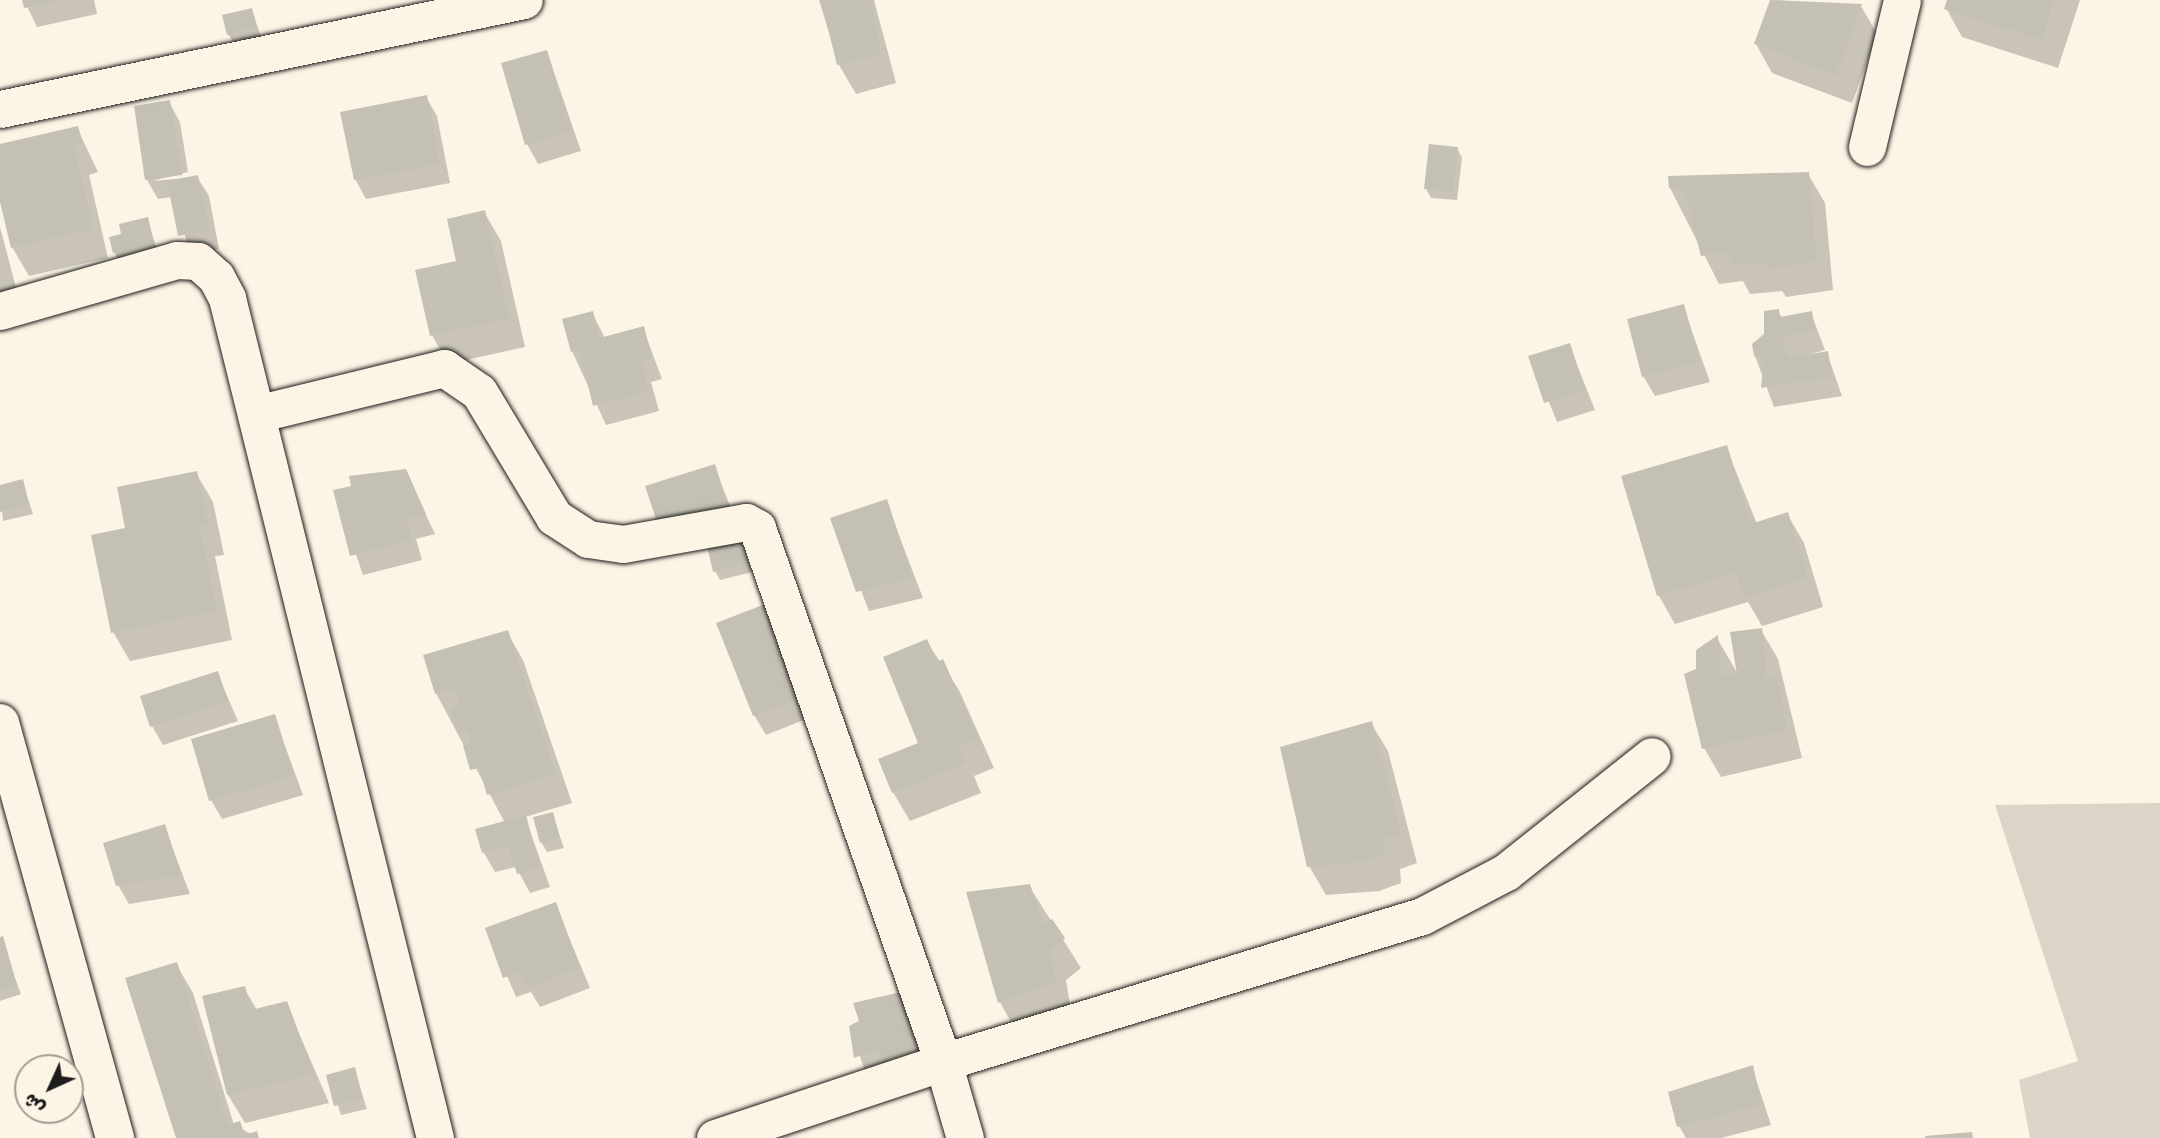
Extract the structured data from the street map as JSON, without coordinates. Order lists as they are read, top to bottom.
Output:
{
  "north": "bottom left"
}
